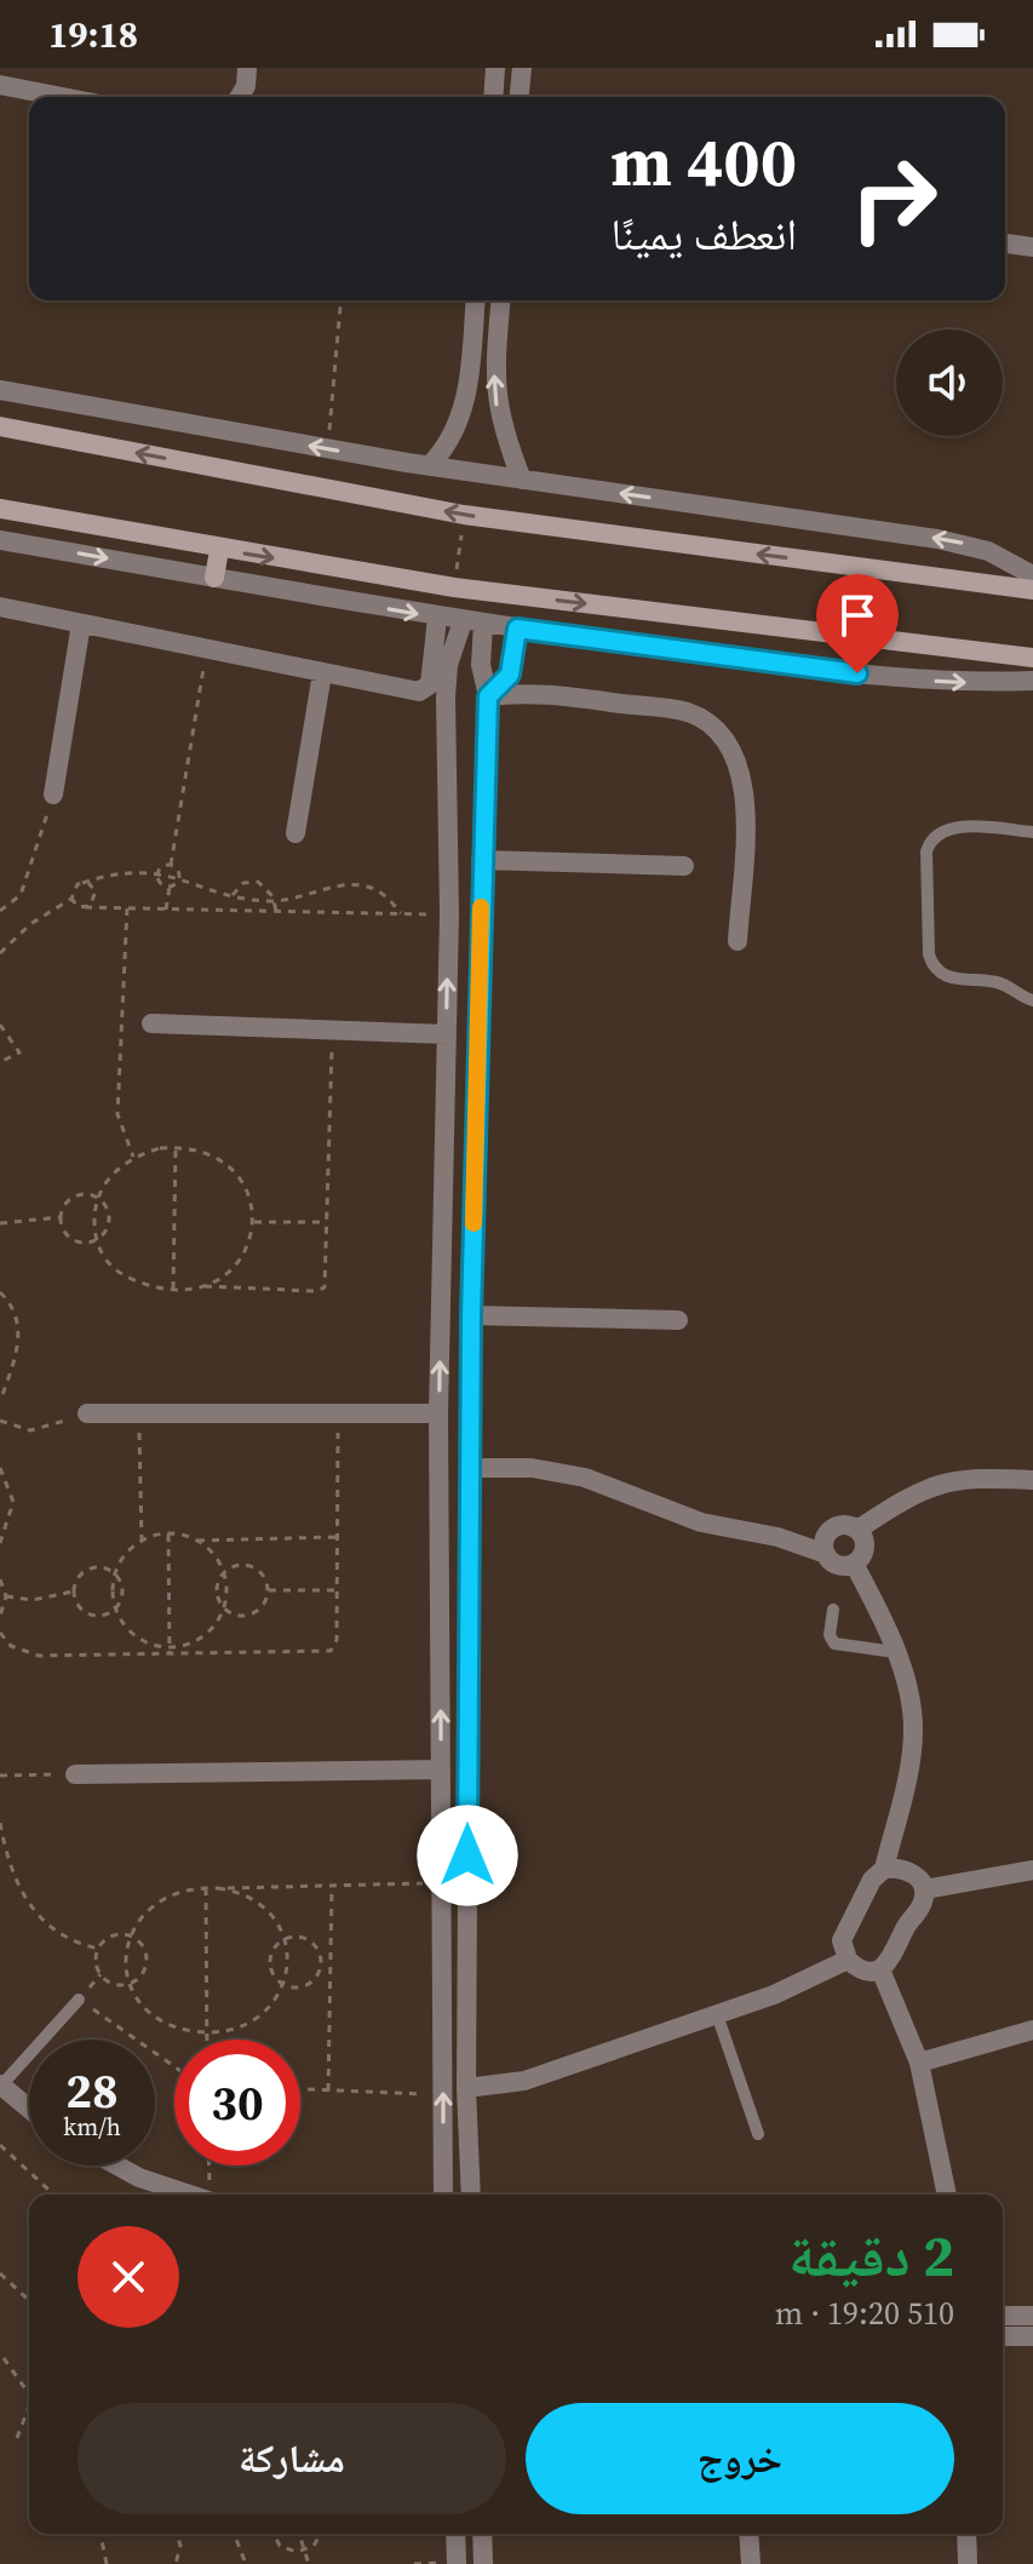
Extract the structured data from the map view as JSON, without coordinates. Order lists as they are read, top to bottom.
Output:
{
  "page": {
    "status": "19:18",
    "turn": ["400 m", "انعطف يمينًا"],
    "speed": "28 km/h",
    "limit": "30",
    "heading": ["2 دقيقة", "510 m · 19:20"],
    "buttons": ["خروج", "مشاركة"]
  }
}
